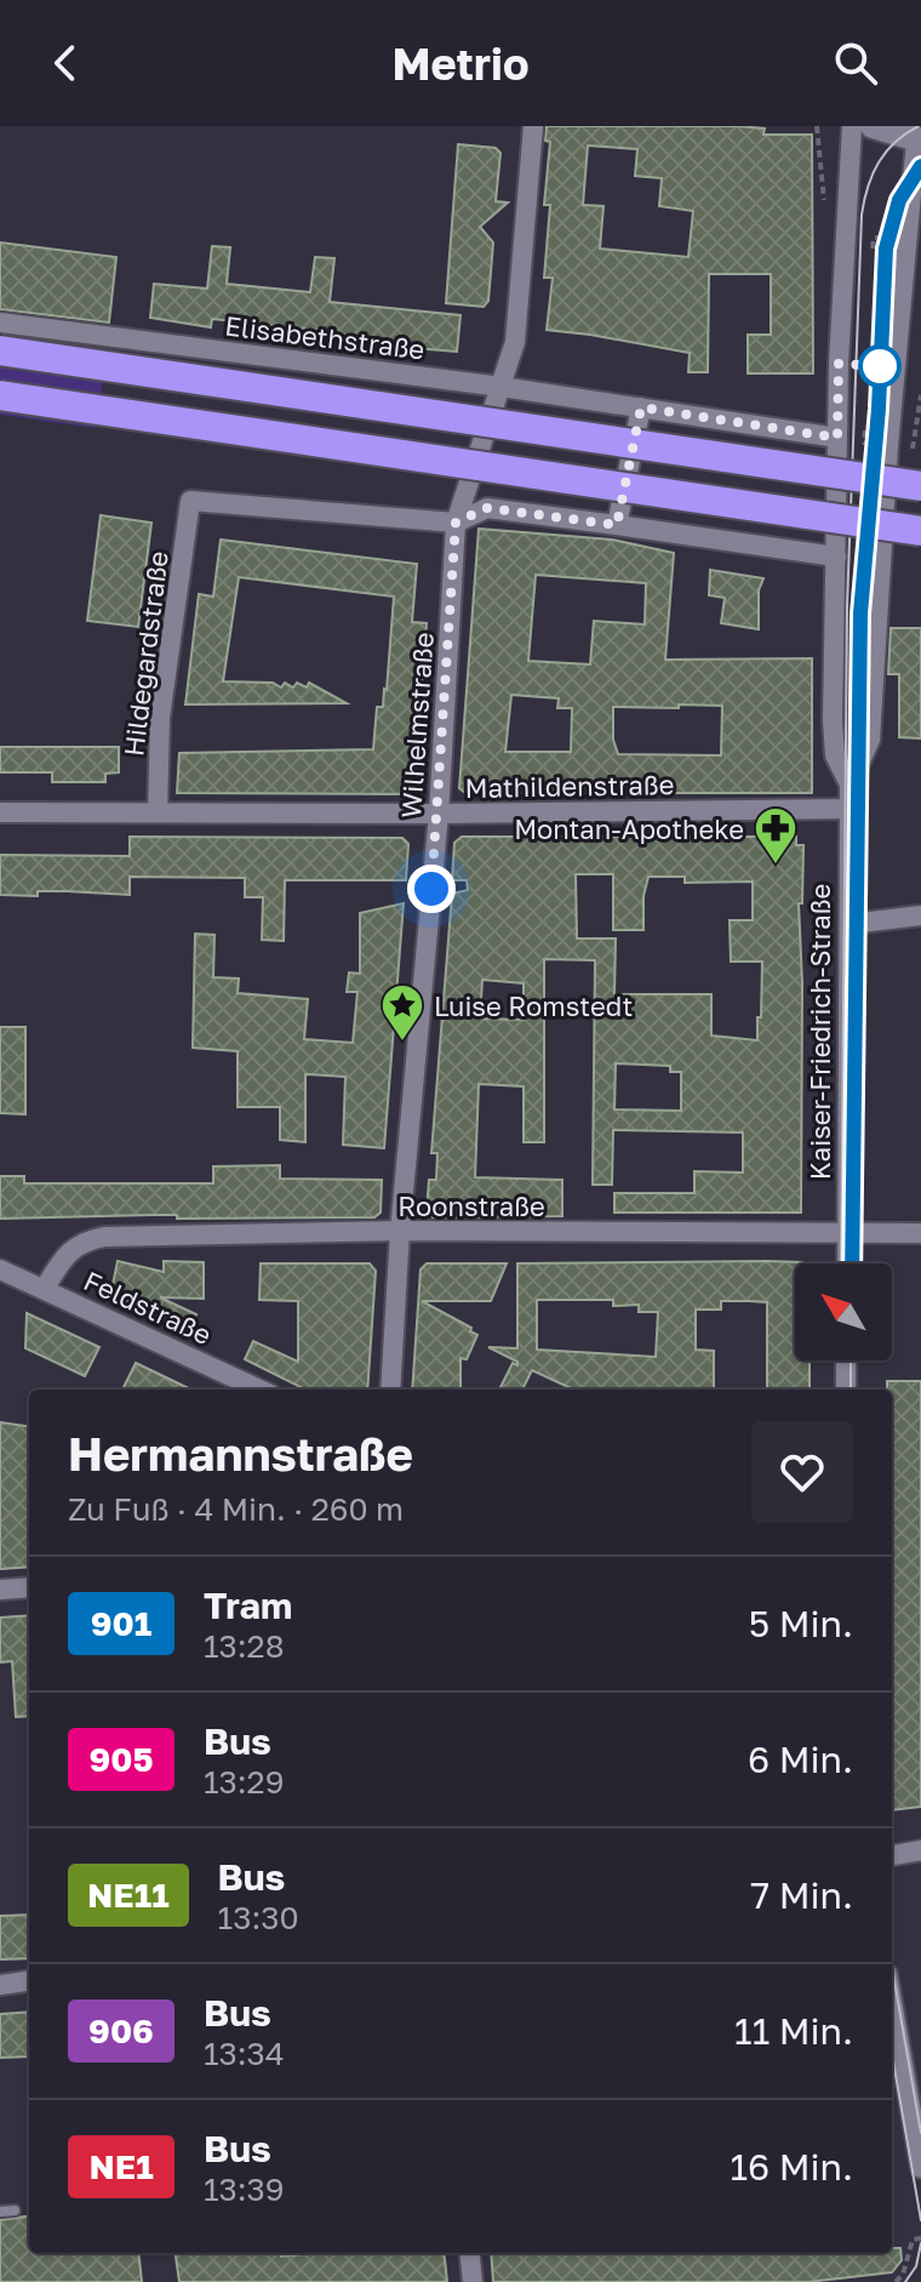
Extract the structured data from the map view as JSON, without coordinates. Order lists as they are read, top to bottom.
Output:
{
  "streets": {
    "street": [
      "Elisabethstraße",
      "Hildegardstraße",
      "Wilhelmstraße",
      "Mathildenstraße",
      "Kaiser-Friedrich-Straße",
      "Roonstraße",
      "Feldstraße"
    ]
  },
  "crossings": [
    ["Elisabethstraße", "Wilhelmstraße"],
    ["Elisabethstraße", "Kaiser-Friedrich-Straße"],
    ["Hildegardstraße", "Wilhelmstraße"],
    ["Hildegardstraße", "Mathildenstraße"],
    ["Wilhelmstraße", "Mathildenstraße"],
    ["Wilhelmstraße", "Roonstraße"],
    ["Mathildenstraße", "Kaiser-Friedrich-Straße"],
    ["Kaiser-Friedrich-Straße", "Roonstraße"],
    ["Roonstraße", "Feldstraße"]
  ],
  "places": {
    "pharmacy": ["Montan-Apotheke"],
    "place": ["Luise Romstedt"]
  },
  "lines": ["tram line 901"],
  "north": "top left",
  "page": {
    "header": "Metrio",
    "heading": ["Hermannstraße", "Zu Fuß · 4 Min. · 260 m"],
    "list": [
      {
        "mark": "901",
        "name": "Tram",
        "note": "13:28",
        "value": "5 Min."
      },
      {
        "mark": "905",
        "name": "Bus",
        "note": "13:29",
        "value": "6 Min."
      },
      {
        "mark": "NE11",
        "name": "Bus",
        "note": "13:30",
        "value": "7 Min."
      },
      {
        "mark": "906",
        "name": "Bus",
        "note": "13:34",
        "value": "11 Min."
      },
      {
        "mark": "NE1",
        "name": "Bus",
        "note": "13:39",
        "value": "16 Min."
      }
    ]
  }
}
